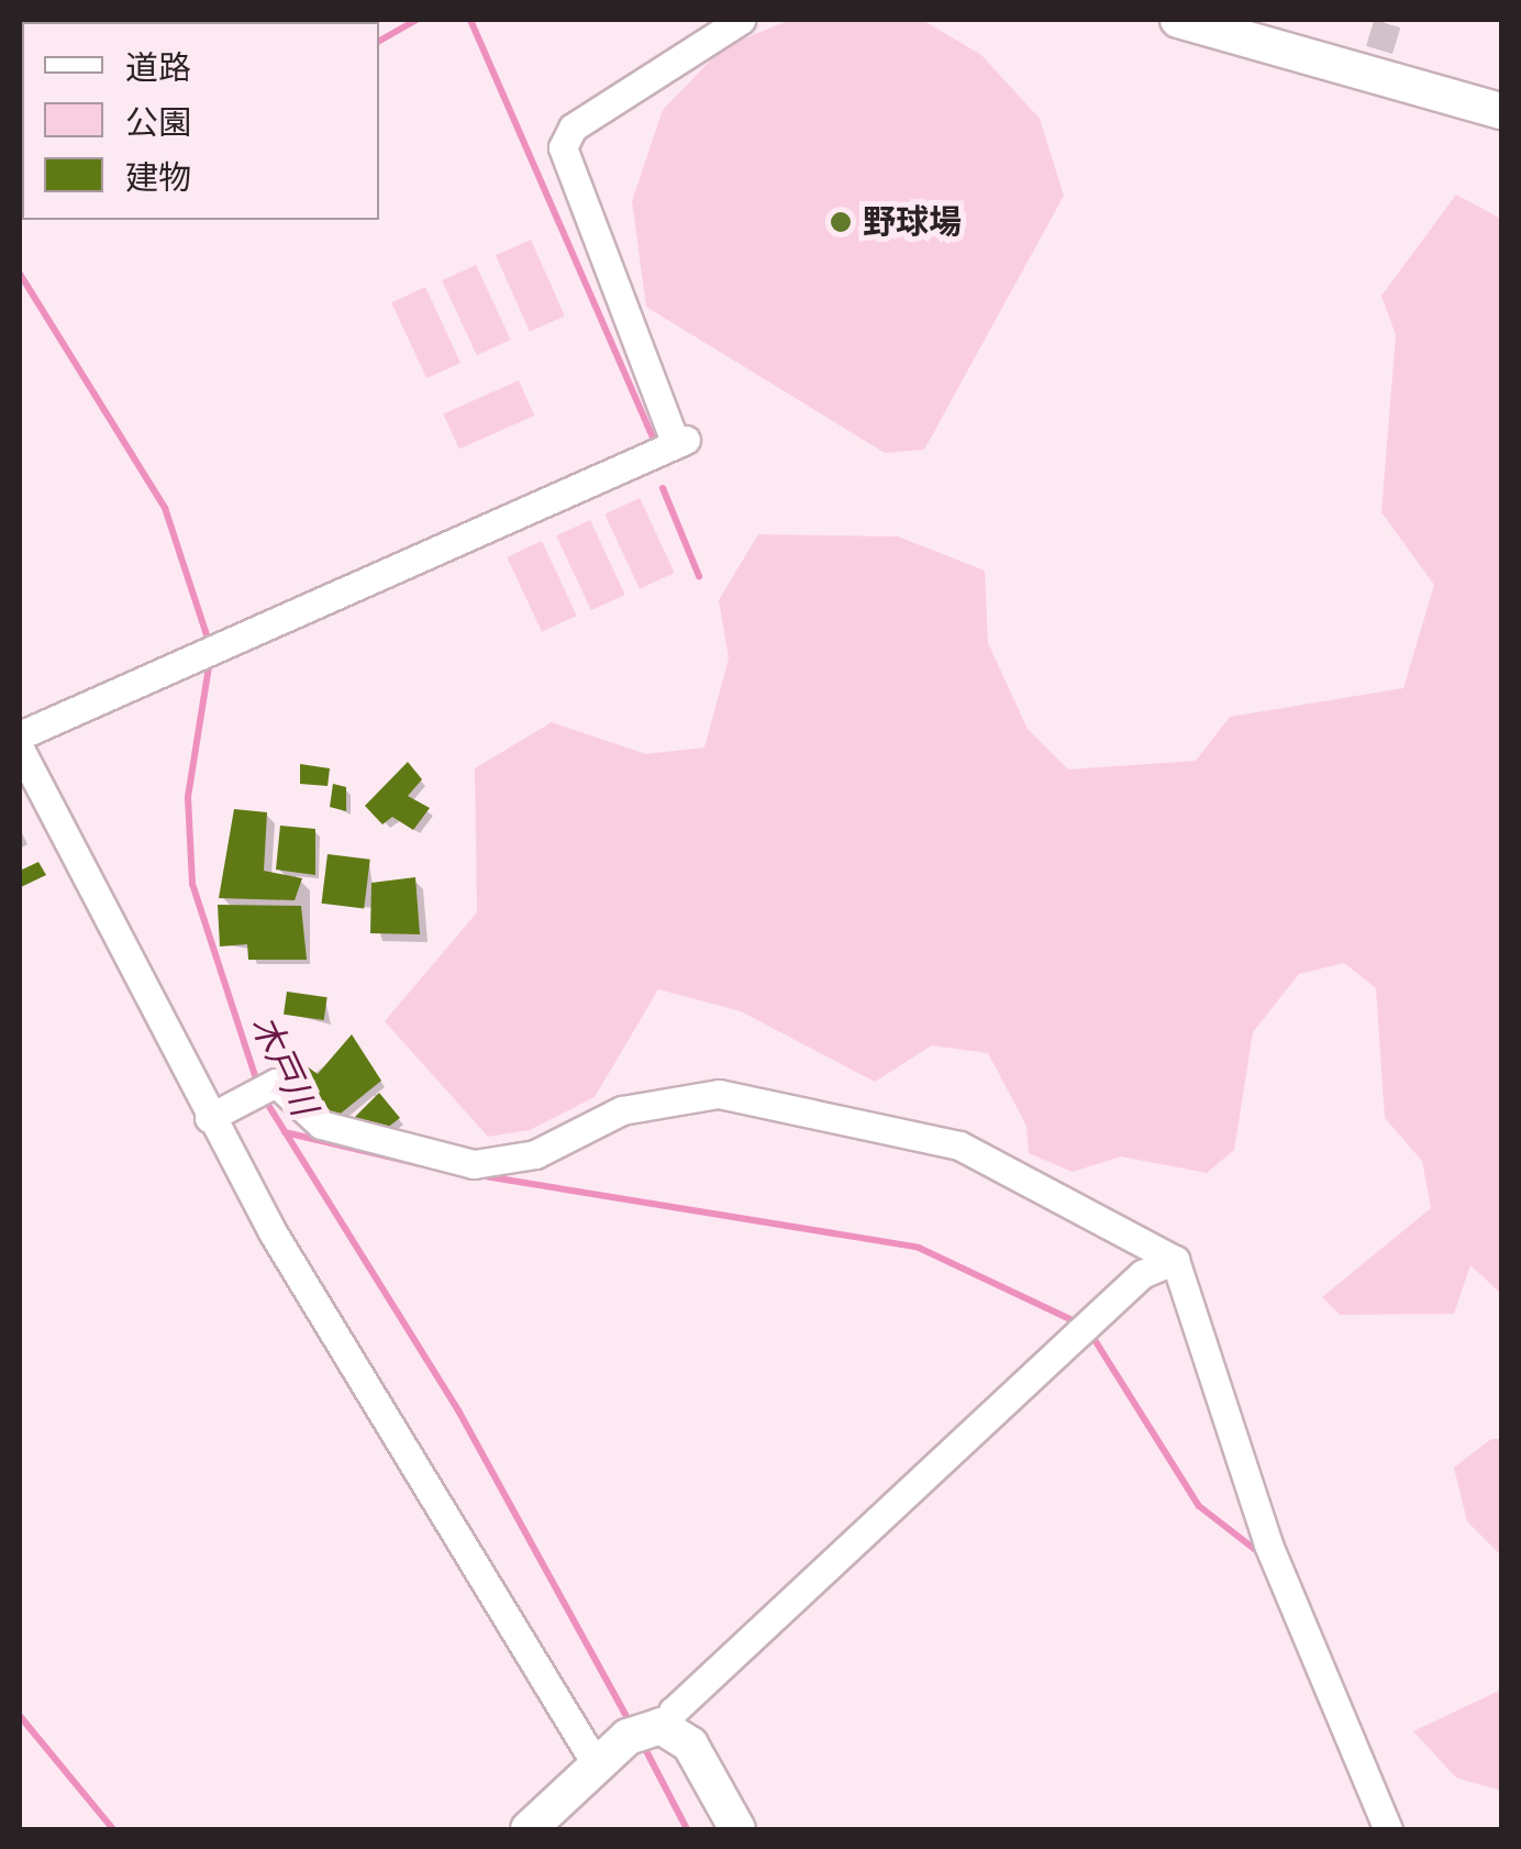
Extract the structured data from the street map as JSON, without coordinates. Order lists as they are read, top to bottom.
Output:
{
  "water": ["木戸川"],
  "places": ["野球場"],
  "legend": ["道路", "公園", "建物"]
}
